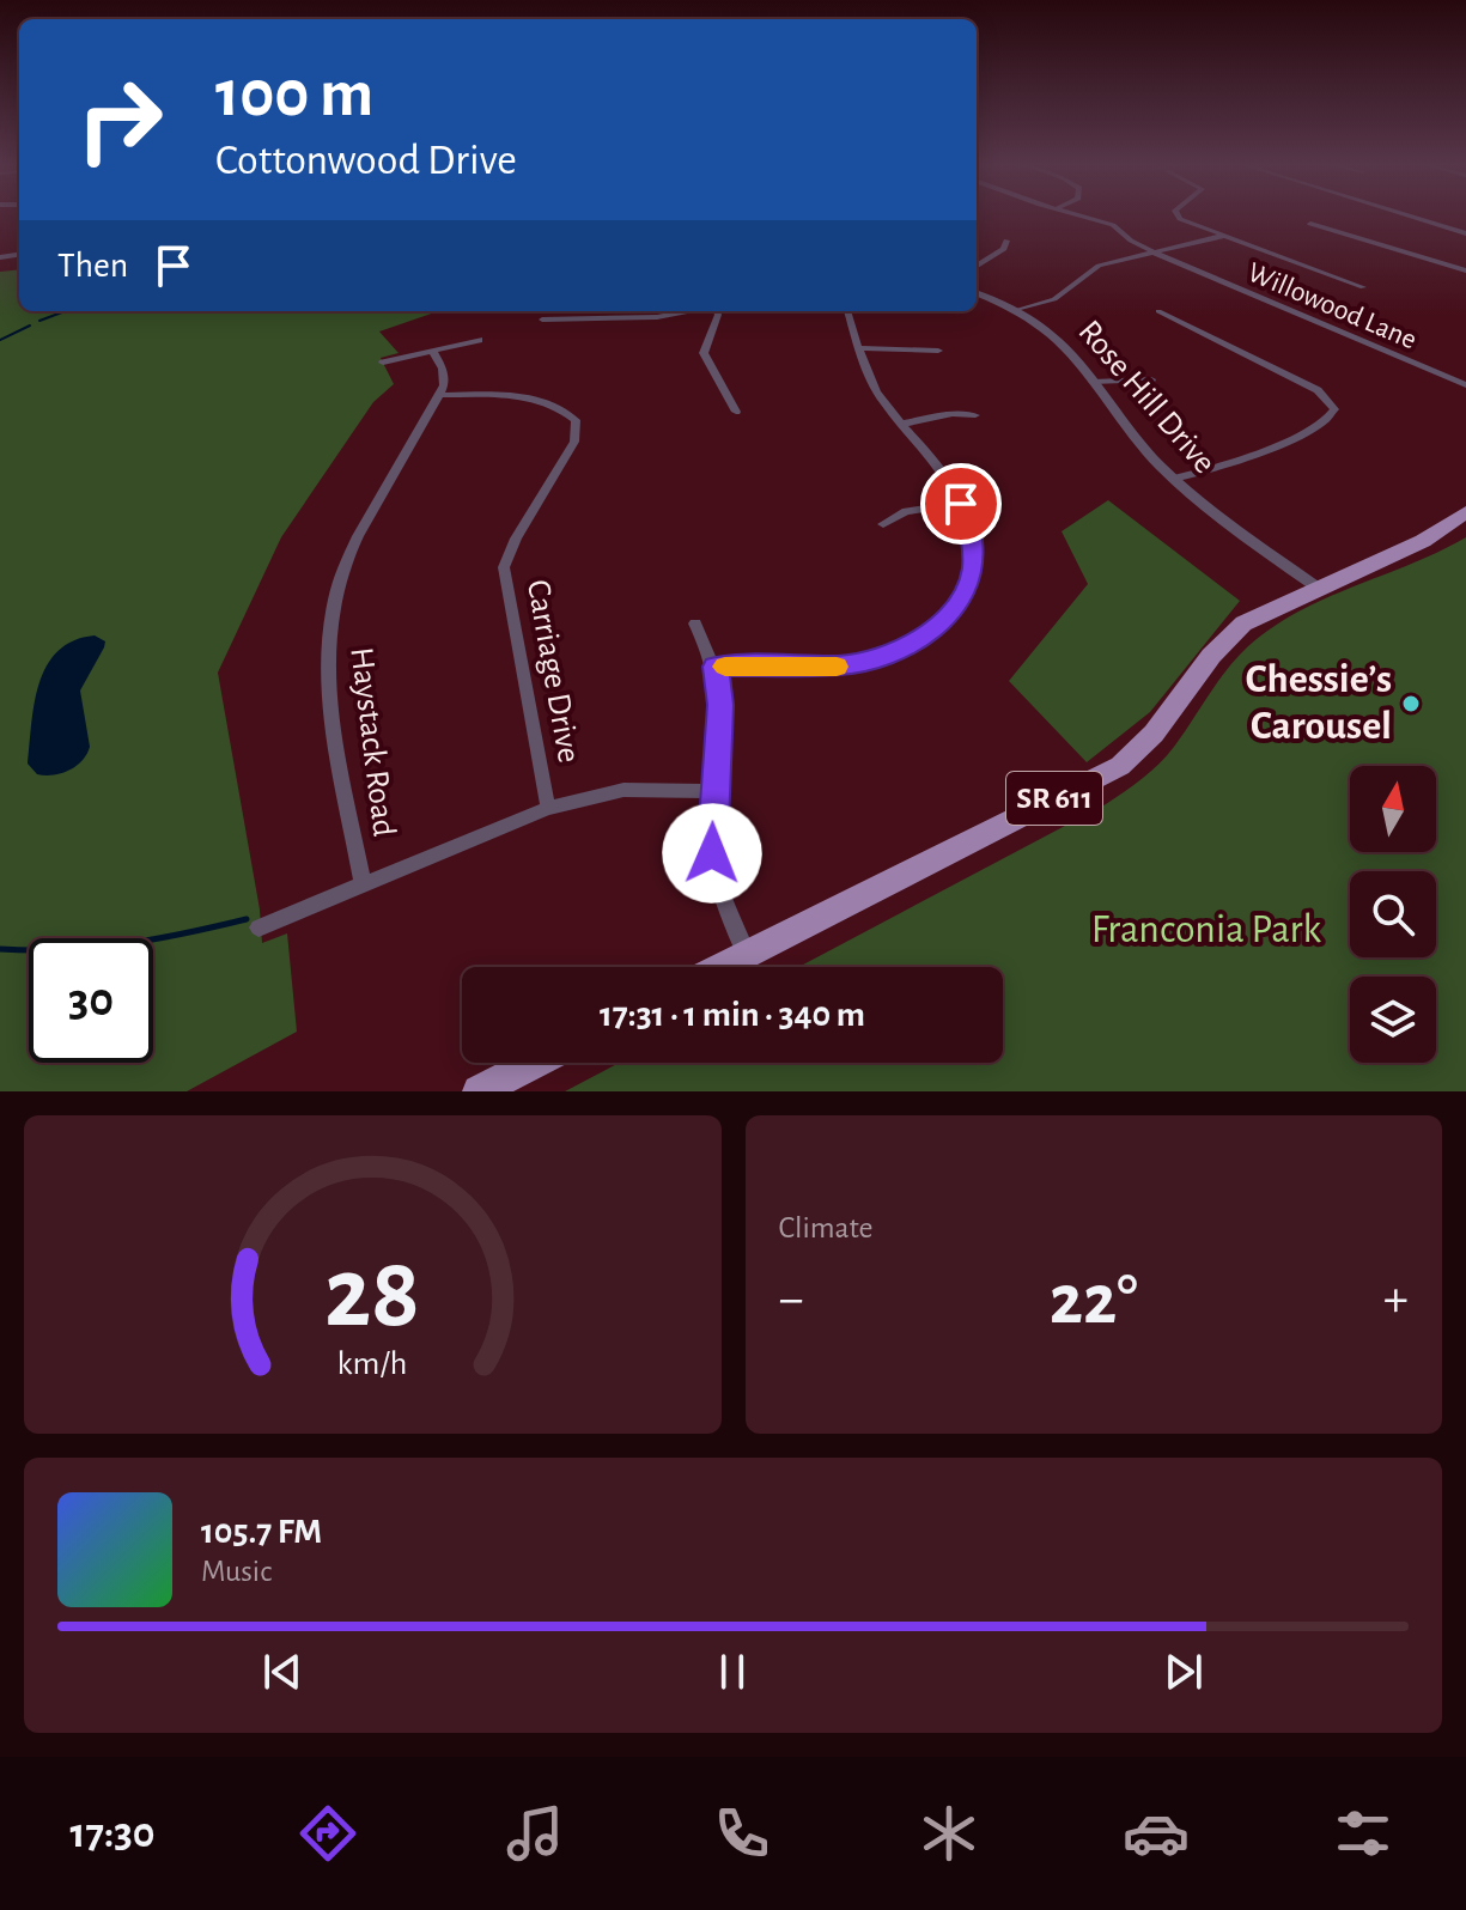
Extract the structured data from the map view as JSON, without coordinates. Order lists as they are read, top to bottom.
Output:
{
  "streets": {
    "main road": ["SR 611"],
    "street": [
      "Willowood Lane",
      "Rose Hill Drive",
      "Carriage Drive",
      "Haystack Road"
    ]
  },
  "crossings": [
    ["Rose Hill Drive", "SR 611"],
    ["Carriage Drive", "Haystack Road"]
  ],
  "parks": ["Franconia Park"],
  "places": ["Chessie’s Carousel"],
  "north": "top",
  "page": {
    "turn": ["100 m", "Cottonwood Drive"],
    "then": "Then",
    "limit": "30",
    "trip": "17:31 · 1 min · 340 m",
    "tile": "Climate",
    "heat": ["−", "22°", "+"],
    "song": ["105.7 FM", "Music"],
    "tabs": "17:30",
    "gauge": ["28", "km/h"]
  }
}
